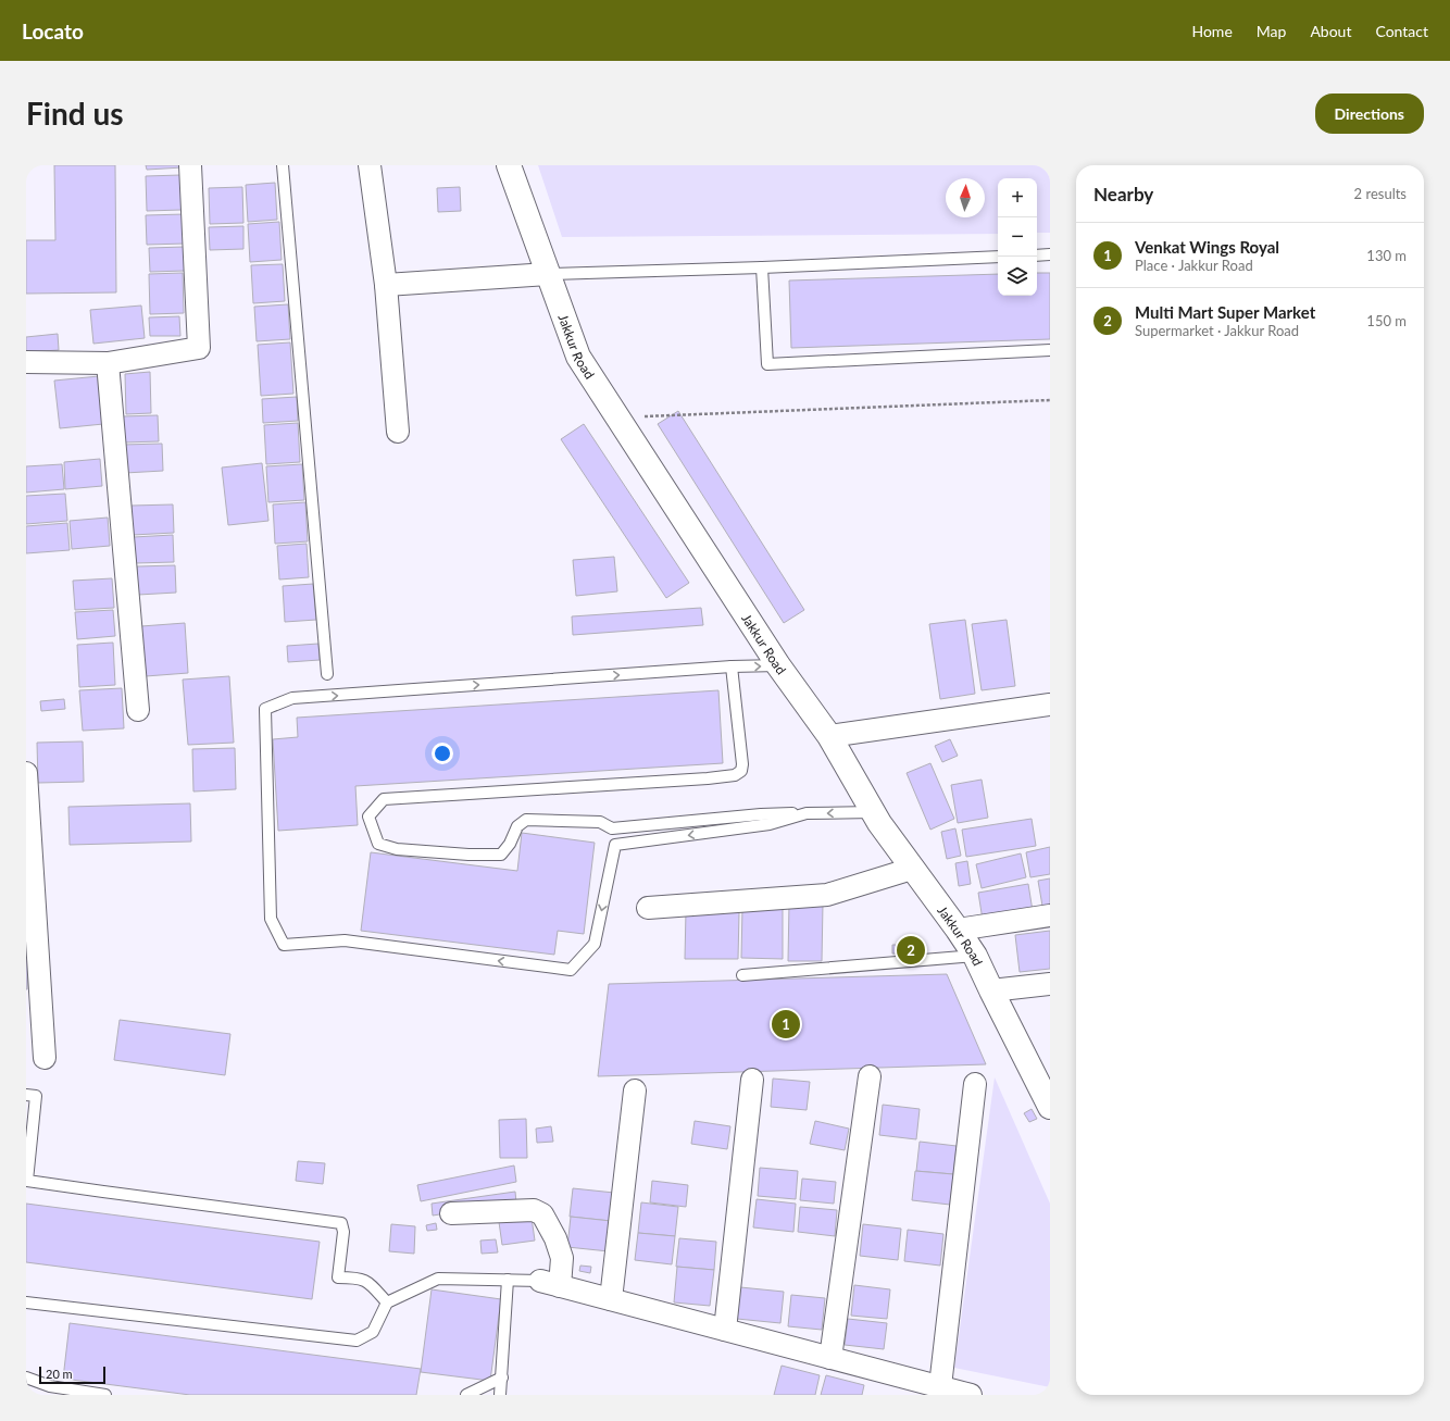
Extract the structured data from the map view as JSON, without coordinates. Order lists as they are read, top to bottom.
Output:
{
  "streets": {
    "street": ["Jakkur Road"]
  },
  "scale_bar": "20 m",
  "north": "top",
  "page": {
    "header": "Locato",
    "nav": [
      "Home",
      "Map",
      "About",
      "Contact"
    ],
    "buttons": "Directions",
    "title": "Find us",
    "heading": ["Nearby", "2 results"],
    "map_buttons": ["+", "−"],
    "list": [
      {
        "mark": "1",
        "name": "Venkat Wings Royal",
        "note": "Place · Jakkur Road",
        "value": "130 m"
      },
      {
        "mark": "2",
        "name": "Multi Mart Super Market",
        "note": "Supermarket · Jakkur Road",
        "value": "150 m"
      }
    ],
    "pins": ["2", "1"],
    "scale": "20 m"
  }
}
